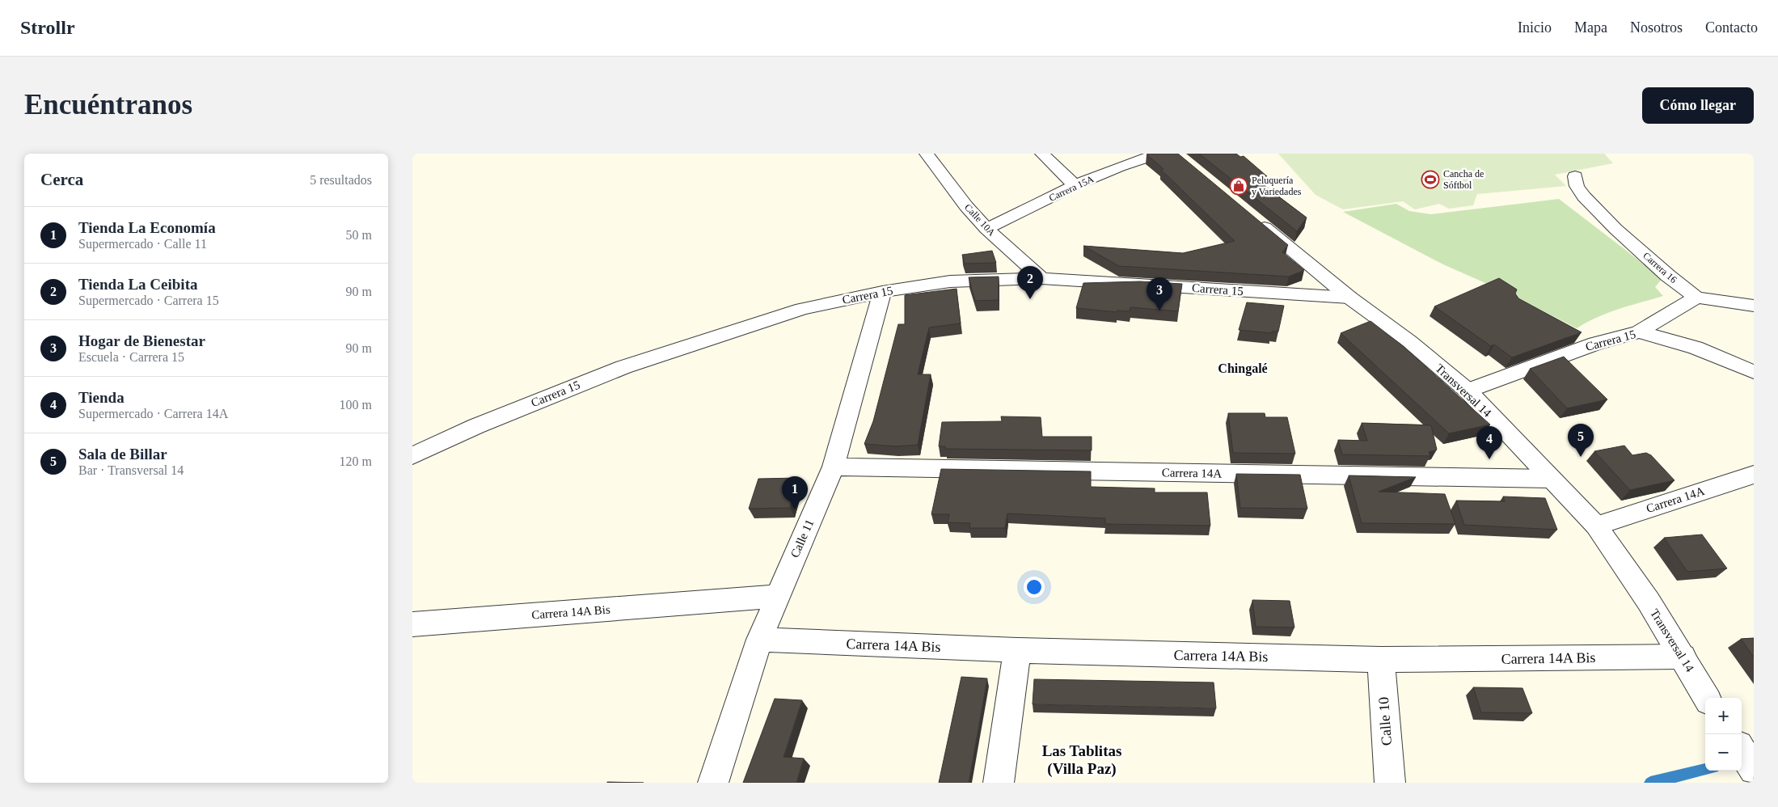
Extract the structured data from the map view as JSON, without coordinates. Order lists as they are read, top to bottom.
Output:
{
  "streets": {
    "street": [
      "Carrera 15A",
      "Calle 10A",
      "Carrera 16",
      "Carrera 15",
      "Transversal 14",
      "Carrera 14A",
      "Calle 11",
      "Carrera 14A Bis",
      "Calle 10"
    ]
  },
  "crossings": [
    ["Carrera 15A", "Calle 10A"],
    ["Calle 10A", "Carrera 15"],
    ["Carrera 15", "Transversal 14"],
    ["Carrera 15", "Calle 11"],
    ["Transversal 14", "Carrera 14A"],
    ["Transversal 14", "Carrera 14A Bis"],
    ["Carrera 14A", "Calle 11"],
    ["Calle 11", "Carrera 14A Bis"],
    ["Carrera 14A Bis", "Calle 10"]
  ],
  "districts": ["Chingalé", "Las Tablitas (Villa Paz)"],
  "places": {
    "sports": ["Cancha de Sóftbol"],
    "shop": ["Peluquería y Variedades"]
  },
  "page": {
    "header": "Strollr",
    "nav": [
      "Inicio",
      "Mapa",
      "Nosotros",
      "Contacto"
    ],
    "buttons": "Cómo llegar",
    "title": "Encuéntranos",
    "heading": ["Cerca", "5 resultados"],
    "list": [
      {
        "mark": "1",
        "name": "Tienda La Economía",
        "note": "Supermercado · Calle 11",
        "value": "50 m"
      },
      {
        "mark": "2",
        "name": "Tienda La Ceibita",
        "note": "Supermercado · Carrera 15",
        "value": "90 m"
      },
      {
        "mark": "3",
        "name": "Hogar de Bienestar",
        "note": "Escuela · Carrera 15",
        "value": "90 m"
      },
      {
        "mark": "4",
        "name": "Tienda",
        "note": "Supermercado · Carrera 14A",
        "value": "100 m"
      },
      {
        "mark": "5",
        "name": "Sala de Billar",
        "note": "Bar · Transversal 14",
        "value": "120 m"
      }
    ],
    "pins": [
      "2",
      "3",
      "5",
      "4",
      "1"
    ],
    "map_buttons": ["+", "−"]
  }
}
